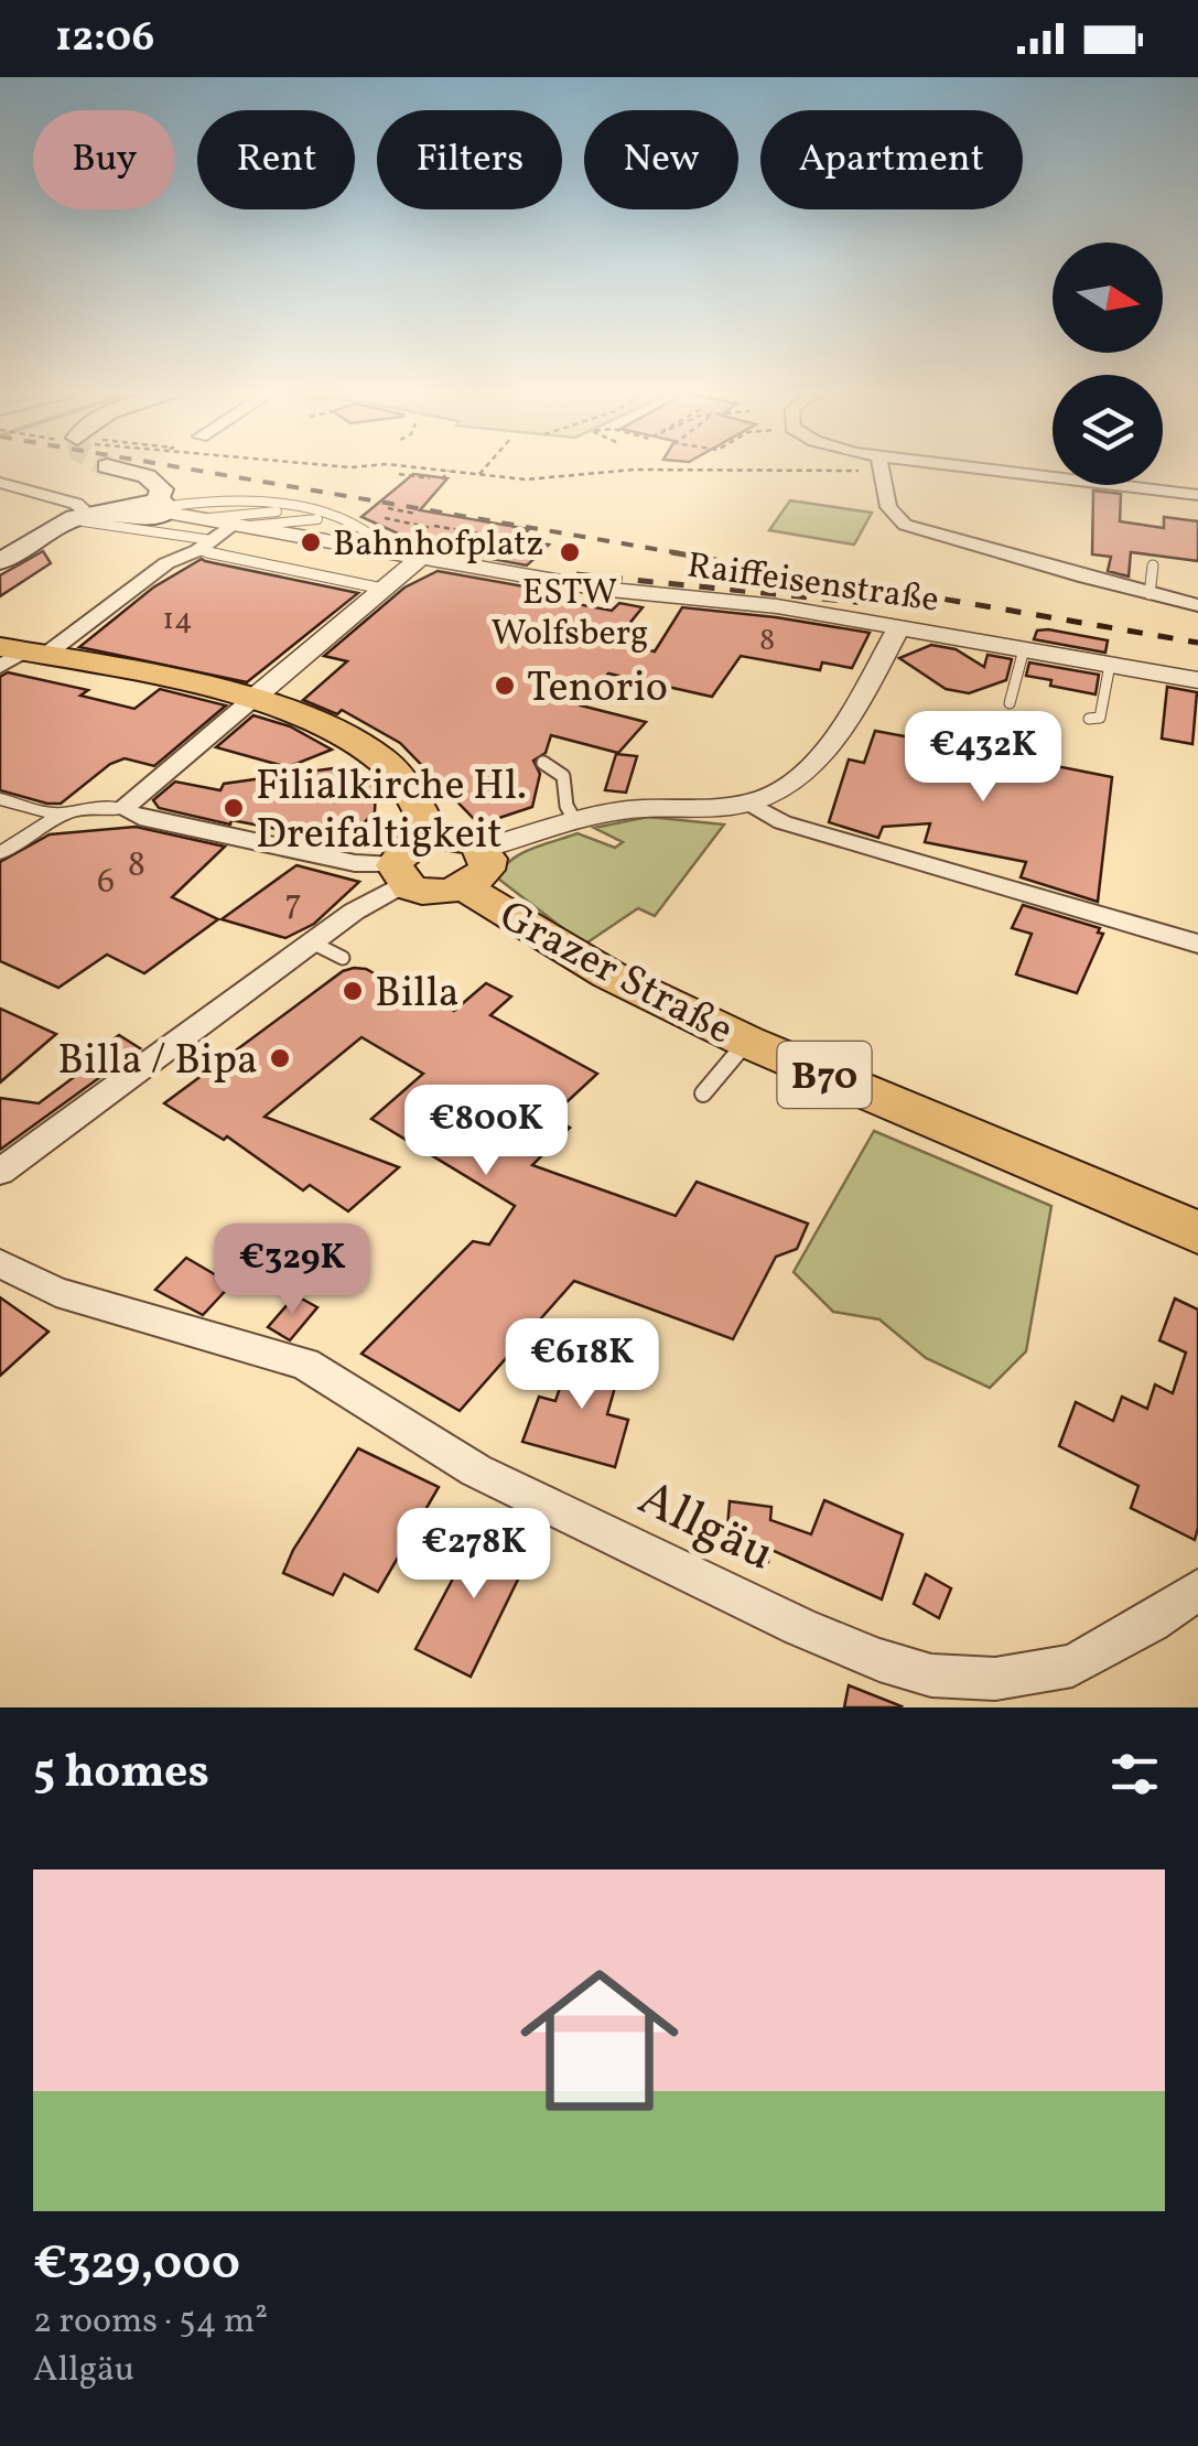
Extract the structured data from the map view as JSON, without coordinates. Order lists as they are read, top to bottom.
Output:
{
  "streets": {
    "main road": ["Grazer Straße", "B70"],
    "street": ["Raiffeisenstraße", "Allgäu"]
  },
  "crossings": [
    ["Grazer Straße", "B70"]
  ],
  "places": [
    "Bahnhofplatz",
    "ESTW Wolfsberg",
    "Tenorio",
    "Filialkirche Hl. Dreifaltigkeit",
    "Billa",
    "Billa / Bipa"
  ],
  "house_numbers": [
    "14",
    "8",
    "8",
    "6",
    "7"
  ],
  "north": "right",
  "page": {
    "status": "12:06",
    "chip": [
      "Buy",
      "Rent",
      "Filters",
      "New",
      "Apartment"
    ],
    "price": [
      "€432K",
      "€800K",
      "€329K",
      "€618K",
      "€278K"
    ],
    "heading": "5 homes",
    "list": [
      {
        "name": "€329,000",
        "note": "2 rooms · 54 m² · Allgäu"
      }
    ]
  }
}
